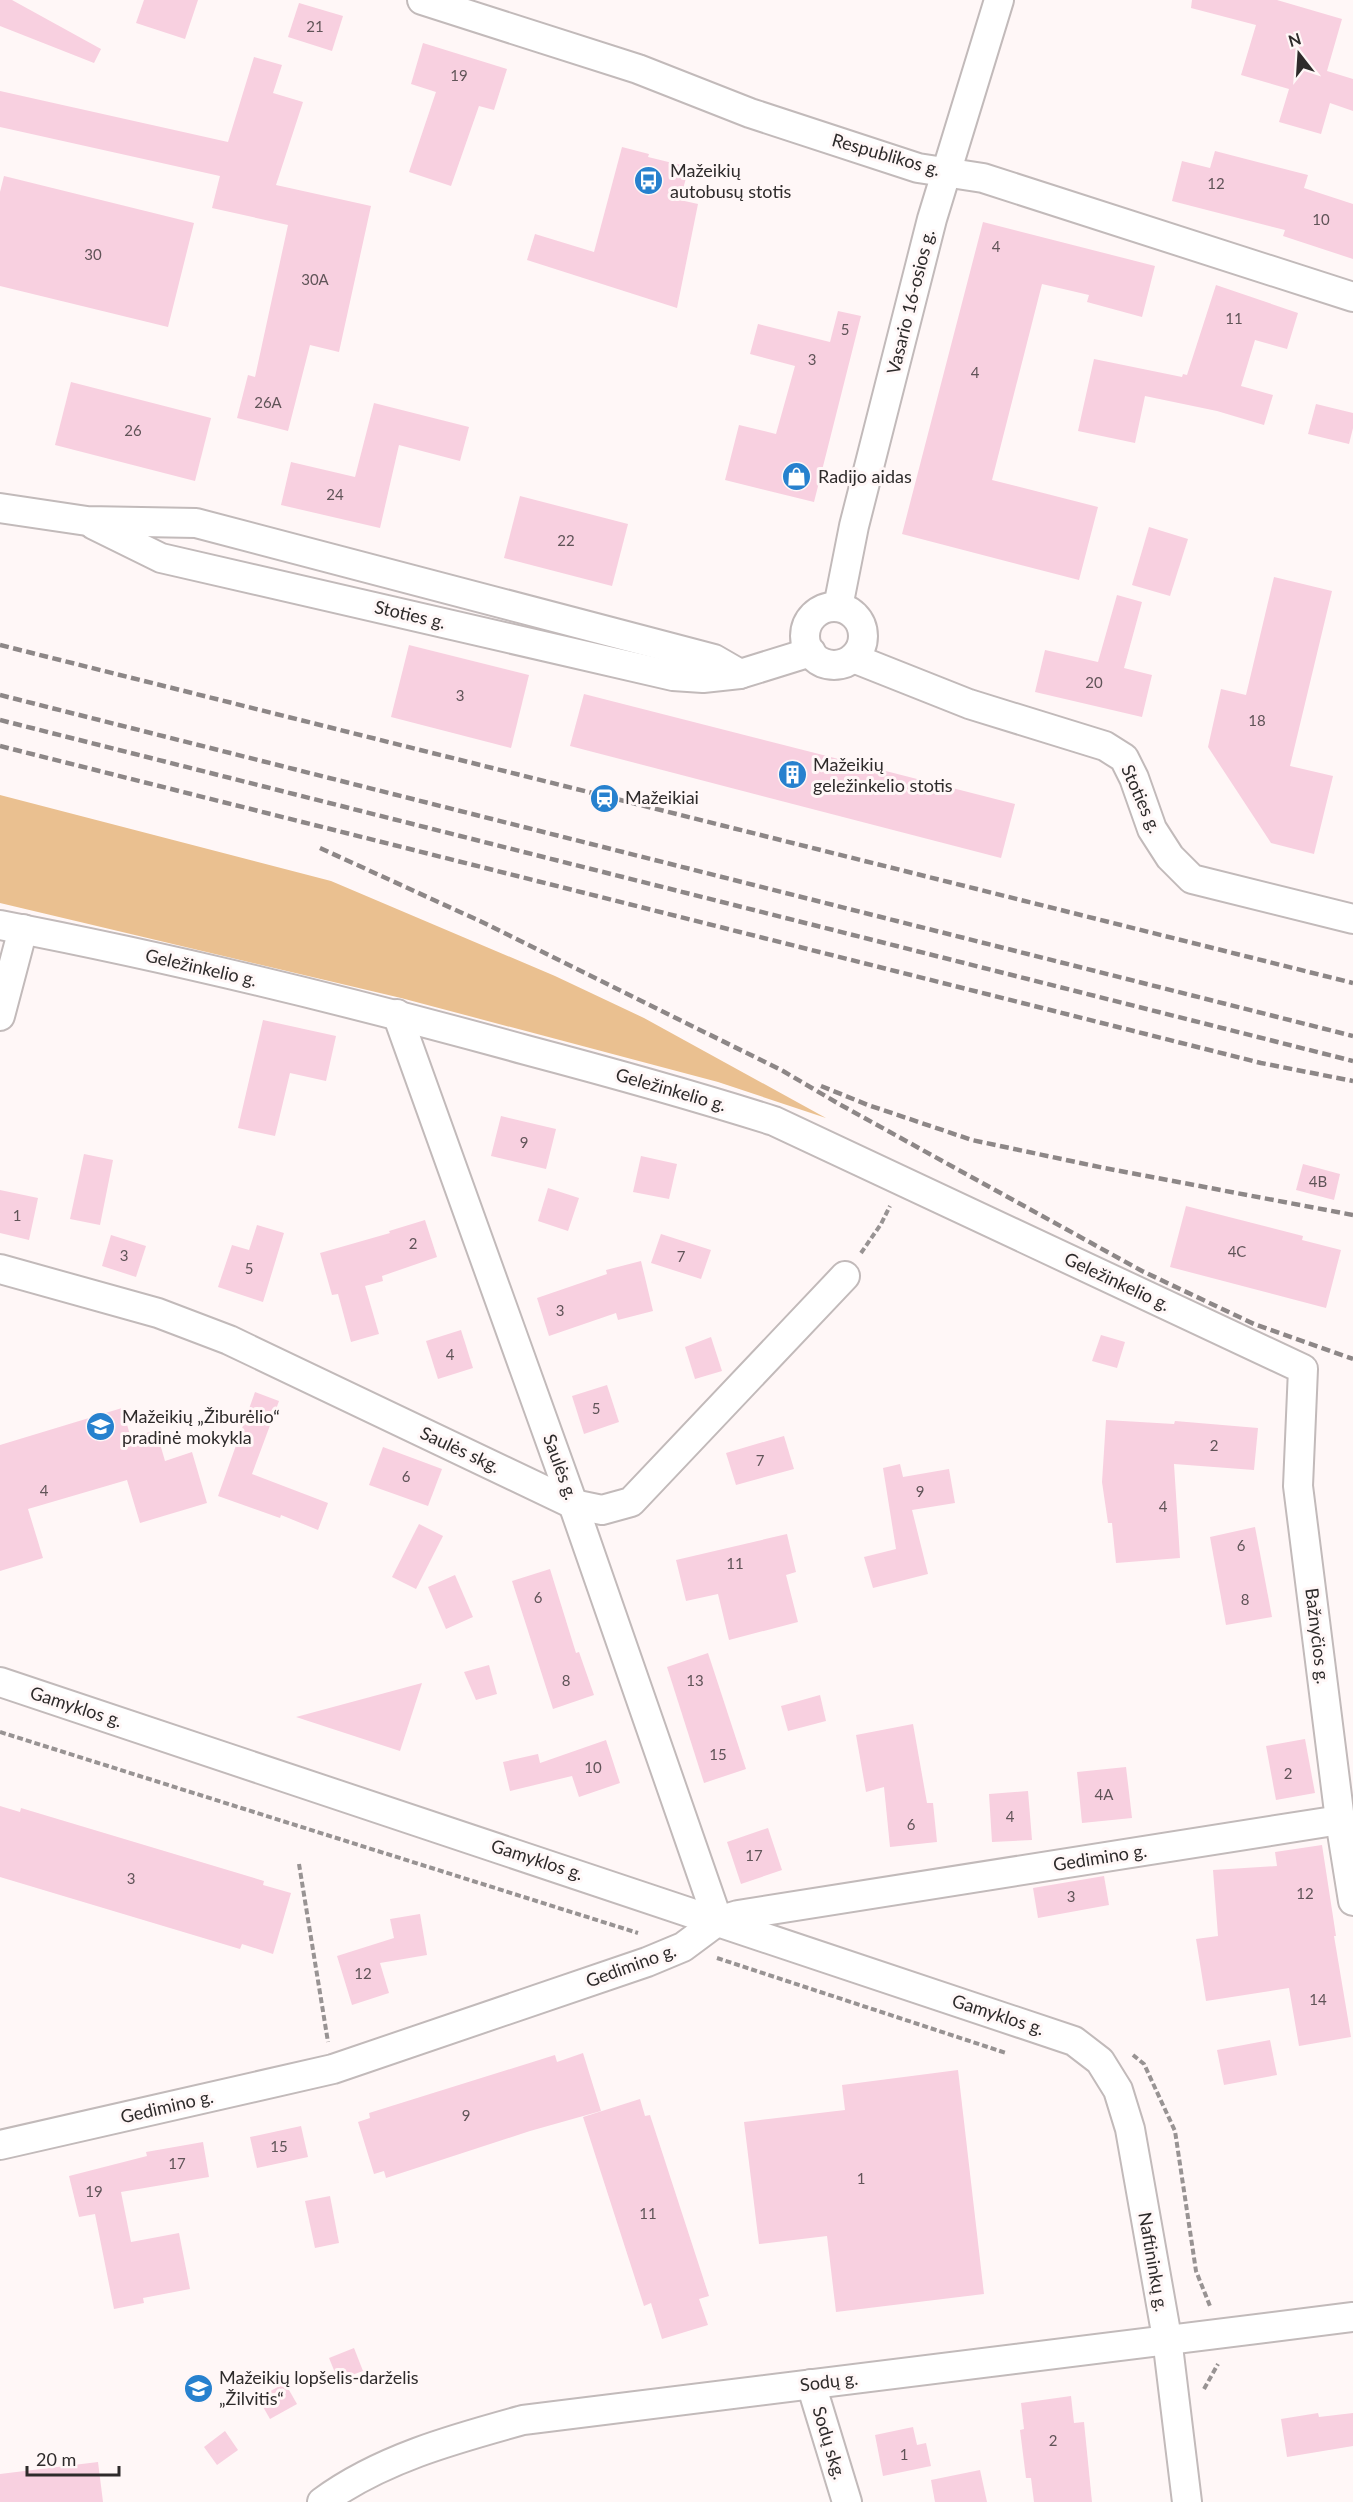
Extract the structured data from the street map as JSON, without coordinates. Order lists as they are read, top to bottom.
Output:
{
  "streets": {
    "street": [
      "Respublikos g.",
      "Vasario 16-osios g.",
      "Stoties g.",
      "Geležinkelio g.",
      "Saulės skg.",
      "Saulės g.",
      "Bažnyčios g.",
      "Gamyklos g.",
      "Gedimino g.",
      "Naftininkų g.",
      "Sodų g.",
      "Sodų skg."
    ]
  },
  "crossings": [
    ["Respublikos g.", "Vasario 16-osios g."],
    ["Vasario 16-osios g.", "Stoties g."],
    ["Geležinkelio g.", "Saulės g."],
    ["Geležinkelio g.", "Bažnyčios g."],
    ["Saulės skg.", "Saulės g."],
    ["Saulės g.", "Gamyklos g."],
    ["Saulės g.", "Gedimino g."],
    ["Bažnyčios g.", "Gedimino g."],
    ["Gamyklos g.", "Gedimino g."],
    ["Gamyklos g.", "Naftininkų g."],
    ["Naftininkų g.", "Sodų g."],
    ["Sodų g.", "Sodų skg."]
  ],
  "places": {
    "bus stop": ["Mažeikių autobusų stotis"],
    "shop": ["Radijo aidas"],
    "building": ["Mažeikių geležinkelio stotis"],
    "station": ["Mažeikiai"],
    "school or university": ["Mažeikių „Žiburėlio“ pradinė mokykla", "Mažeikių lopšelis-darželis „Žilvitis“"]
  },
  "house_numbers": [
    "21",
    "19",
    "12",
    "10",
    "4",
    "30",
    "30A",
    "11",
    "5",
    "3",
    "4",
    "26A",
    "26",
    "24",
    "22",
    "20",
    "3",
    "18",
    "9",
    "4B",
    "1",
    "2",
    "4C",
    "3",
    "7",
    "5",
    "3",
    "4",
    "5",
    "2",
    "7",
    "6",
    "4",
    "9",
    "4",
    "6",
    "11",
    "6",
    "8",
    "8",
    "13",
    "15",
    "10",
    "2",
    "4A",
    "4",
    "6",
    "17",
    "3",
    "12",
    "3",
    "12",
    "14",
    "9",
    "15",
    "17",
    "1",
    "19",
    "11",
    "2",
    "1"
  ],
  "scale_bar": "20 m",
  "north": "top"
}
